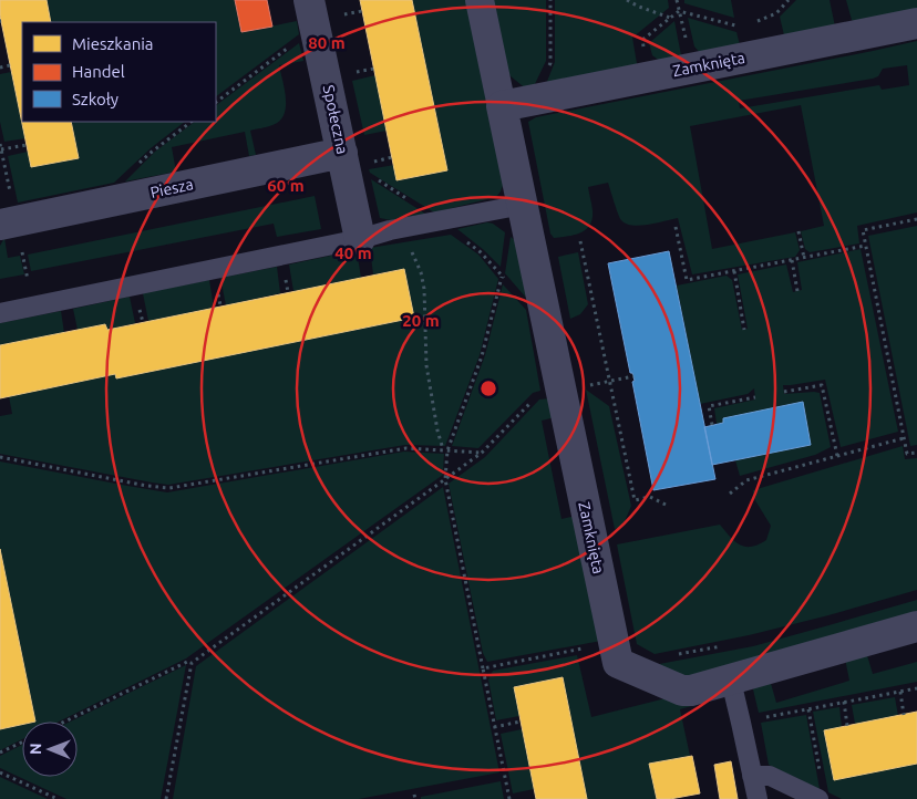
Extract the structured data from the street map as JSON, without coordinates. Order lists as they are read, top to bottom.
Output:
{
  "streets": {
    "street": ["Zamknięta", "Społeczna", "Piesza"]
  },
  "crossings": [
    ["Społeczna", "Piesza"]
  ],
  "legend": ["Mieszkania", "Handel", "Szkoły"],
  "north": "left",
  "rings": [
    "80 m",
    "60 m",
    "40 m",
    "20 m"
  ]
}
